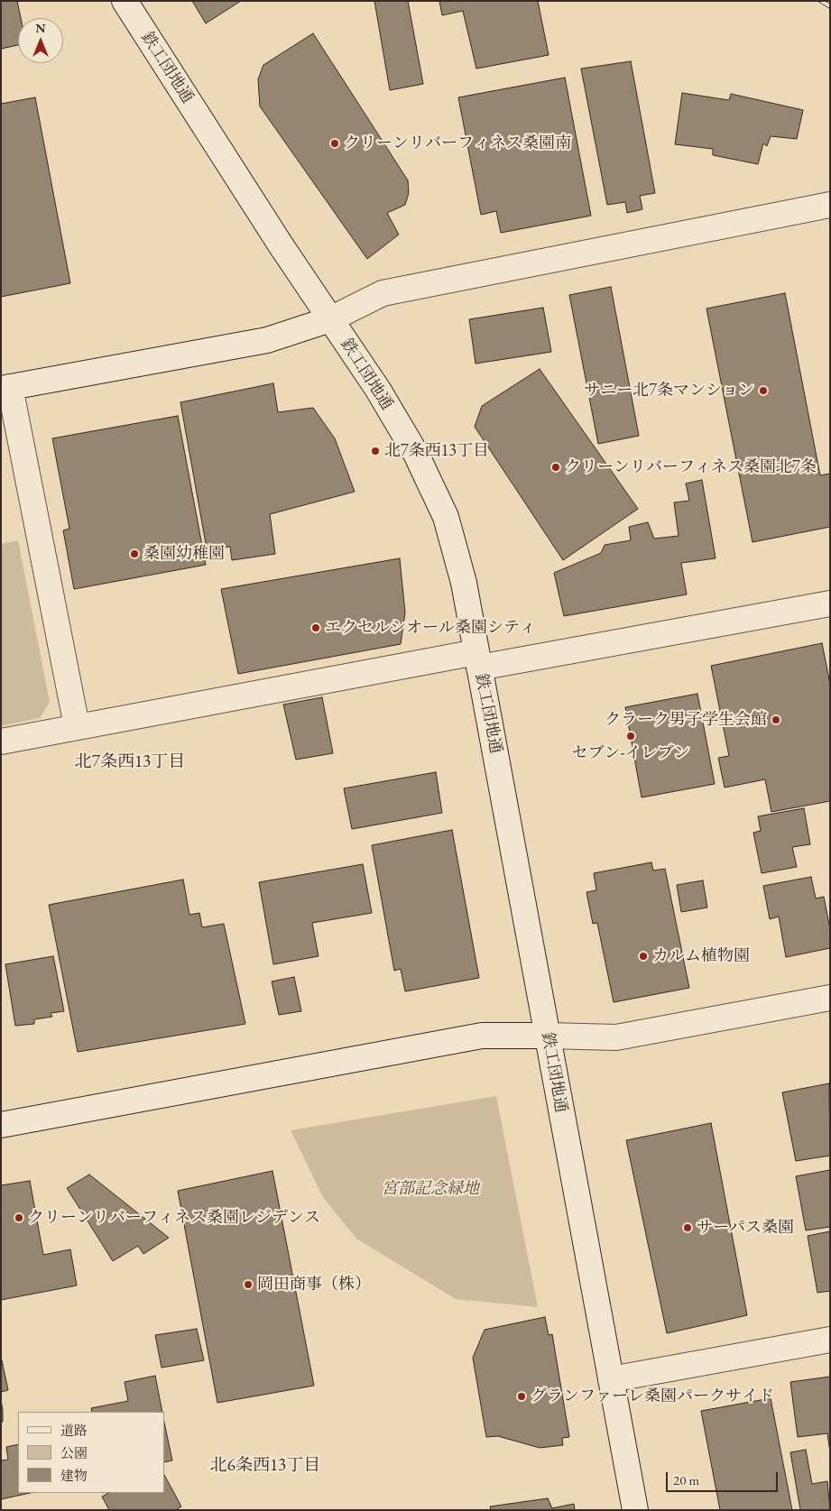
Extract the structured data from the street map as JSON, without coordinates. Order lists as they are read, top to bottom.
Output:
{
  "streets": {
    "street": ["鉄工団地通"]
  },
  "districts": ["北7条西13丁目", "北6条西13丁目"],
  "parks": ["宮部記念緑地"],
  "places": [
    "クリーンリバーフィネス桑園南",
    "サニー北7条マンション",
    "北7条西13丁目",
    "クリーンリバーフィネス桑園北7条",
    "桑園幼稚園",
    "エクセルシオール桑園シティ",
    "クラーク男子学生会館",
    "セブン-イレブン",
    "カルム植物園",
    "クリーンリバーフィネス桑園レジデンス",
    "サーパス桑園",
    "岡田商事（株）",
    "グランファーレ桑園パークサイド"
  ],
  "legend": ["道路", "公園", "建物"],
  "scale_bar": "20 m",
  "north": "top"
}
